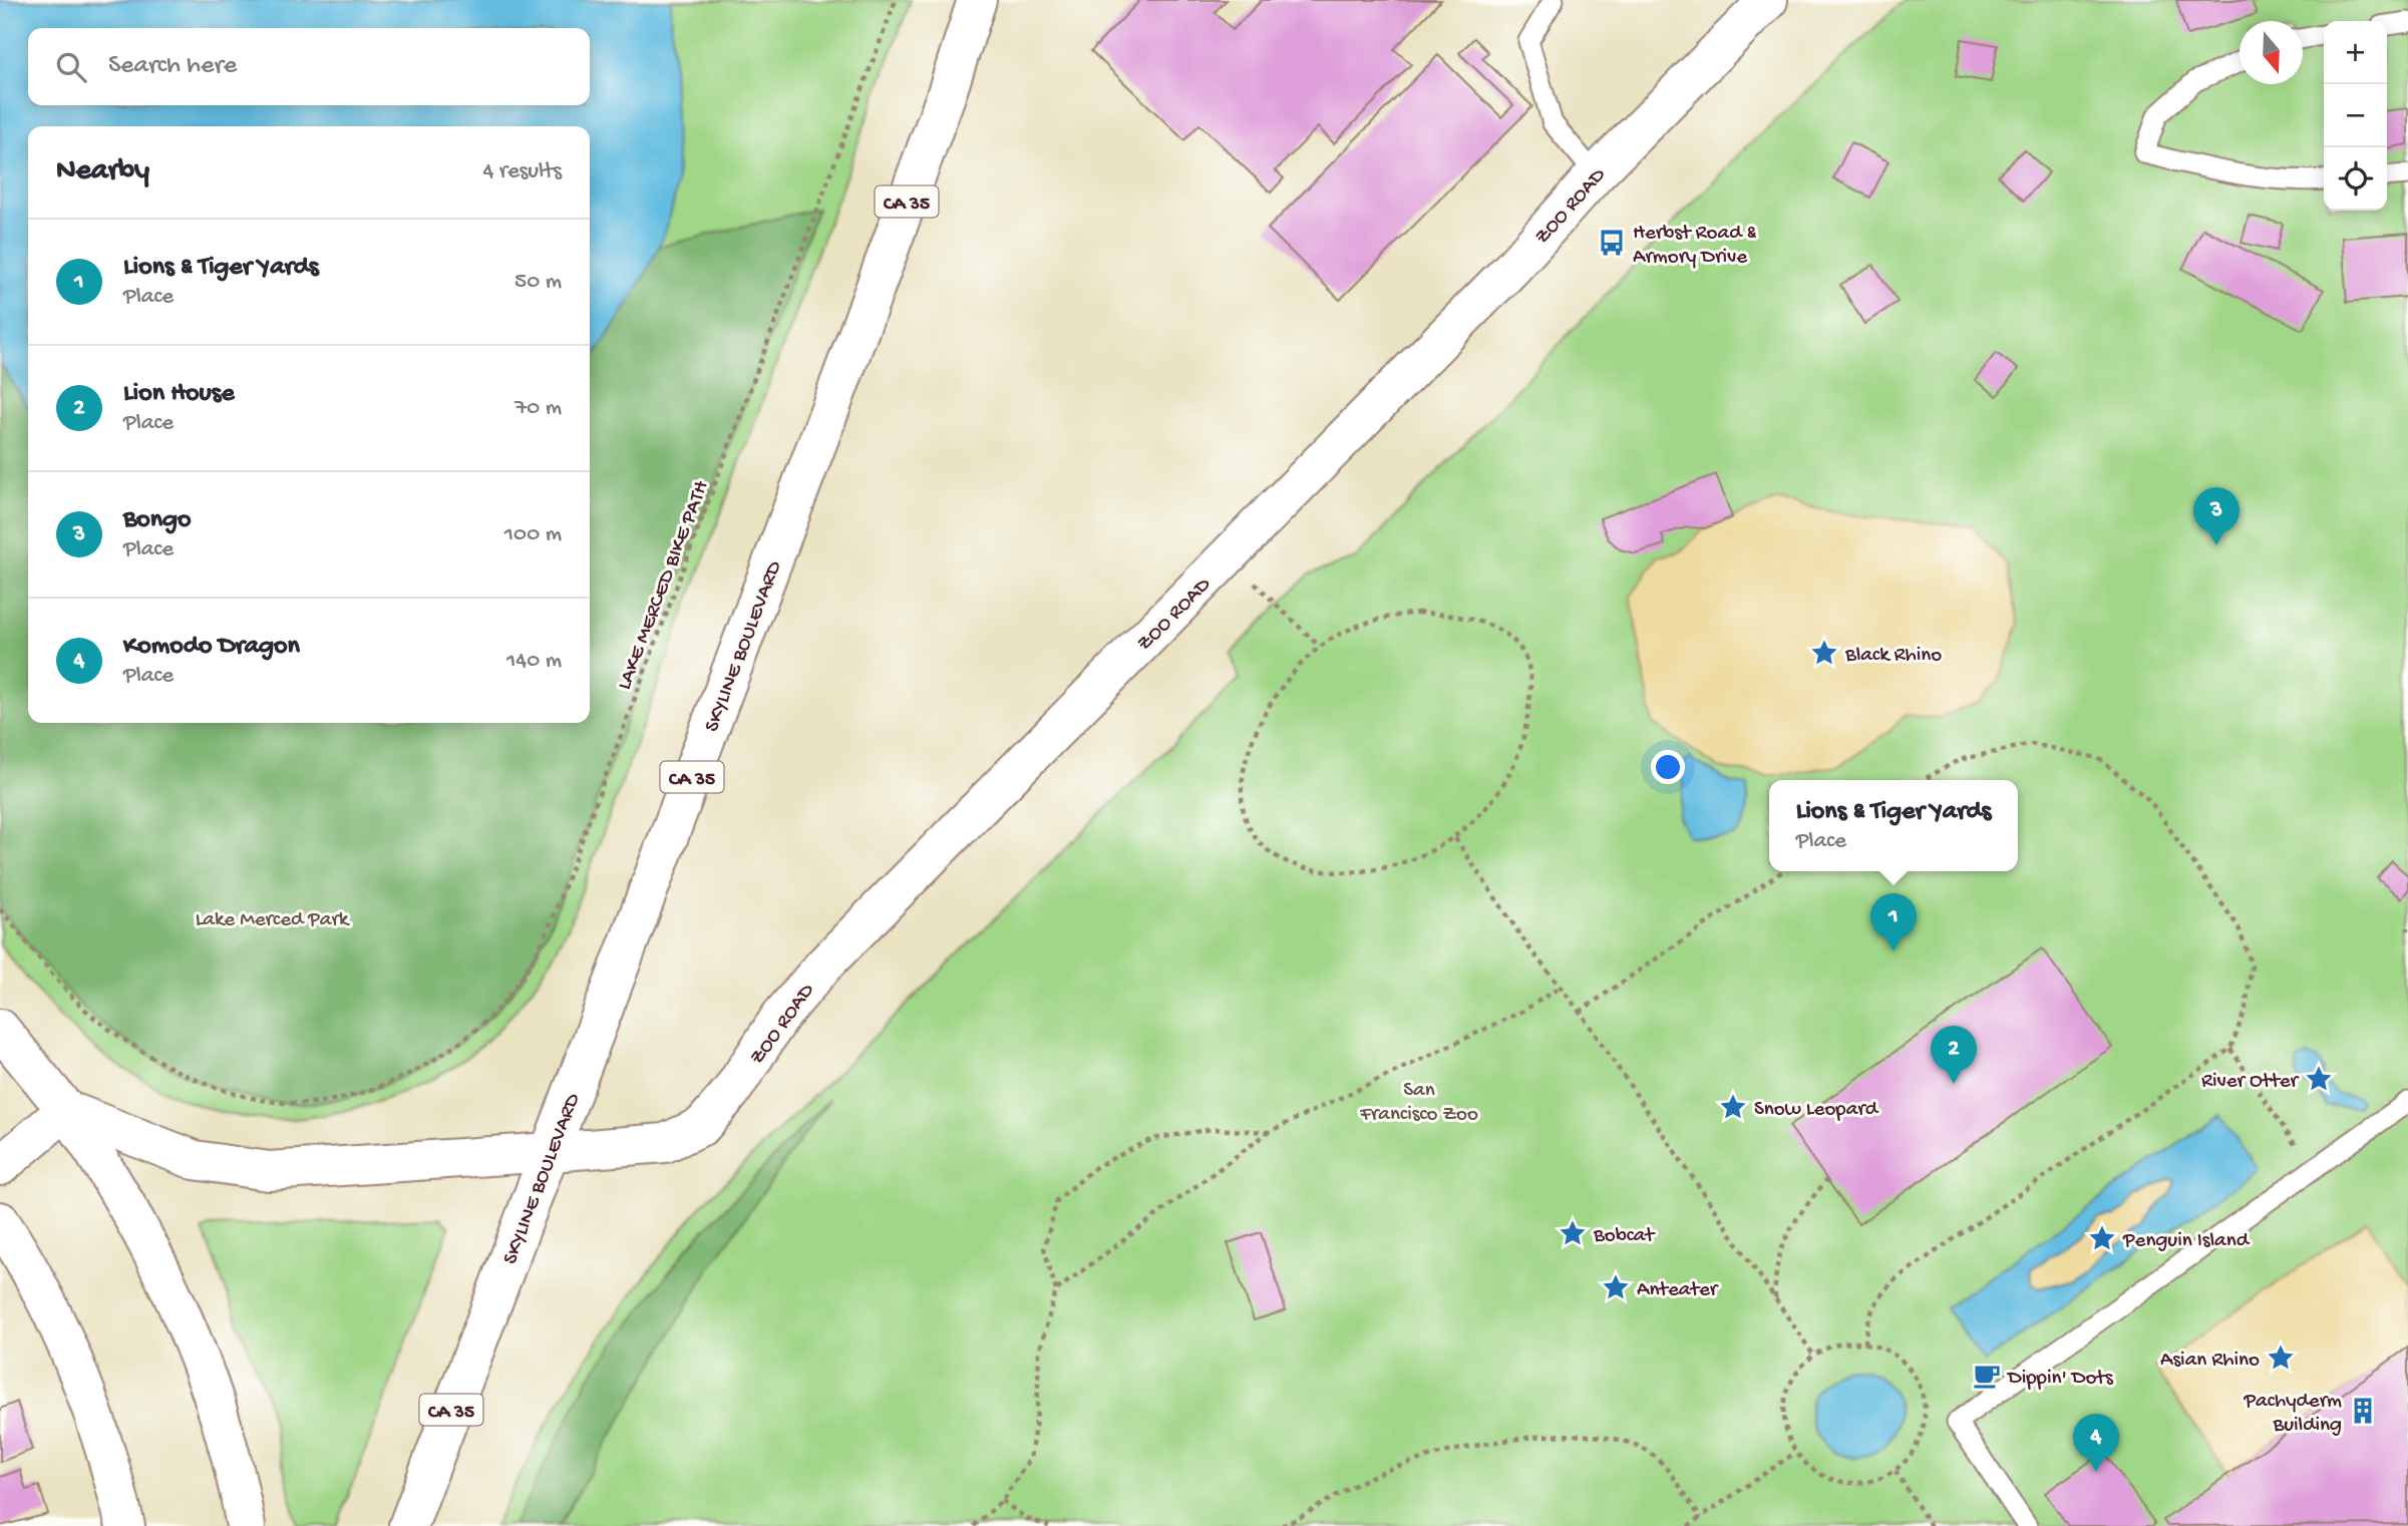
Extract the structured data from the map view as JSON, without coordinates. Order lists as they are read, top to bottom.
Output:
{
  "streets": {
    "main road": ["CA 35", "ZOO ROAD", "SKYLINE BOULEVARD"],
    "path": ["LAKE MERCED BIKE PATH"]
  },
  "crossings": [
    ["ZOO ROAD", "SKYLINE BOULEVARD"]
  ],
  "parks": ["Lake Merced Park", "San Francisco Zoo"],
  "places": {
    "bus stop": ["Herbst Road & Armory Drive"],
    "place": [
      "Black Rhino",
      "River Otter",
      "Snow Leopard",
      "Bobcat",
      "Penguin Island",
      "Anteater",
      "Asian Rhino"
    ],
    "cafe": ["Dippin' Dots"],
    "building": ["Pachyderm Building"]
  },
  "north": "bottom",
  "page": {
    "map_buttons": ["+", "−"],
    "search": "Search here",
    "heading": ["Nearby", "4 results"],
    "list": [
      {
        "mark": "1",
        "name": "Lions & Tiger Yards",
        "note": "Place",
        "value": "50 m"
      },
      {
        "mark": "2",
        "name": "Lion House",
        "note": "Place",
        "value": "70 m"
      },
      {
        "mark": "3",
        "name": "Bongo",
        "note": "Place",
        "value": "100 m"
      },
      {
        "mark": "4",
        "name": "Komodo Dragon",
        "note": "Place",
        "value": "140 m"
      }
    ],
    "pins": [
      "3",
      "1",
      "2",
      "4"
    ],
    "popup": ["Lions & Tiger Yards", "Place"]
  }
}
